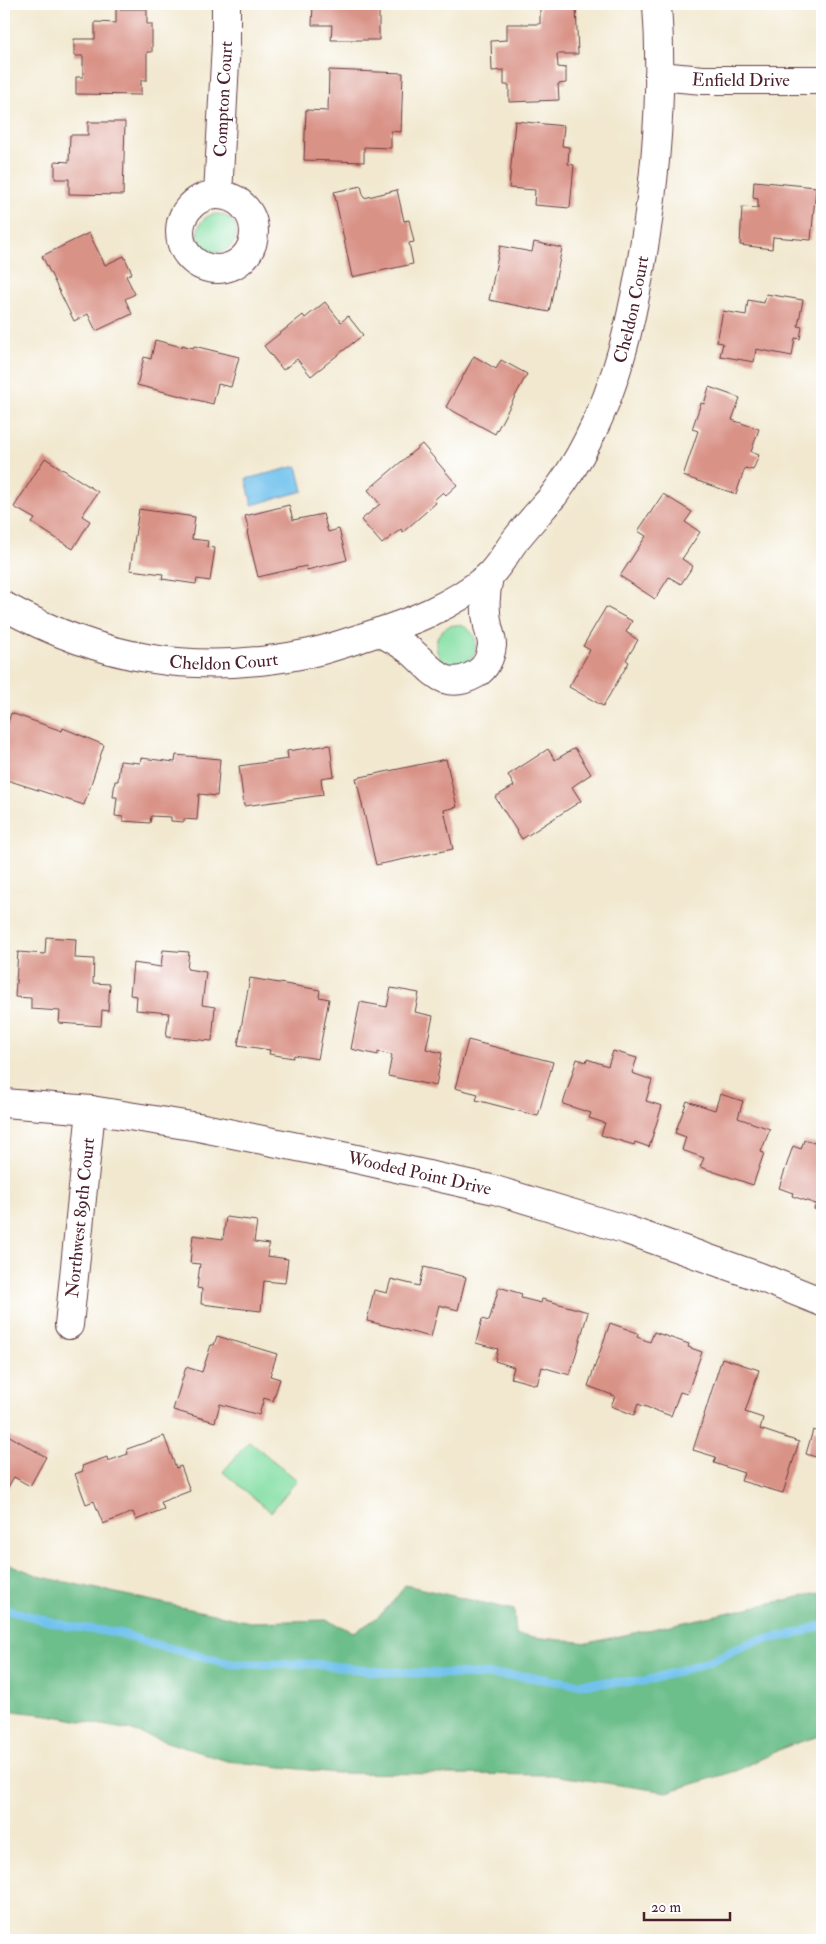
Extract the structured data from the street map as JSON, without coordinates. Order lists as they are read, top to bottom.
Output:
{
  "streets": {
    "street": [
      "Enfield Drive",
      "Compton Court",
      "Cheldon Court",
      "Wooded Point Drive",
      "Northwest 89th Court"
    ]
  },
  "crossings": [
    ["Enfield Drive", "Cheldon Court"],
    ["Wooded Point Drive", "Northwest 89th Court"]
  ],
  "scale_bar": "20 m"
}
